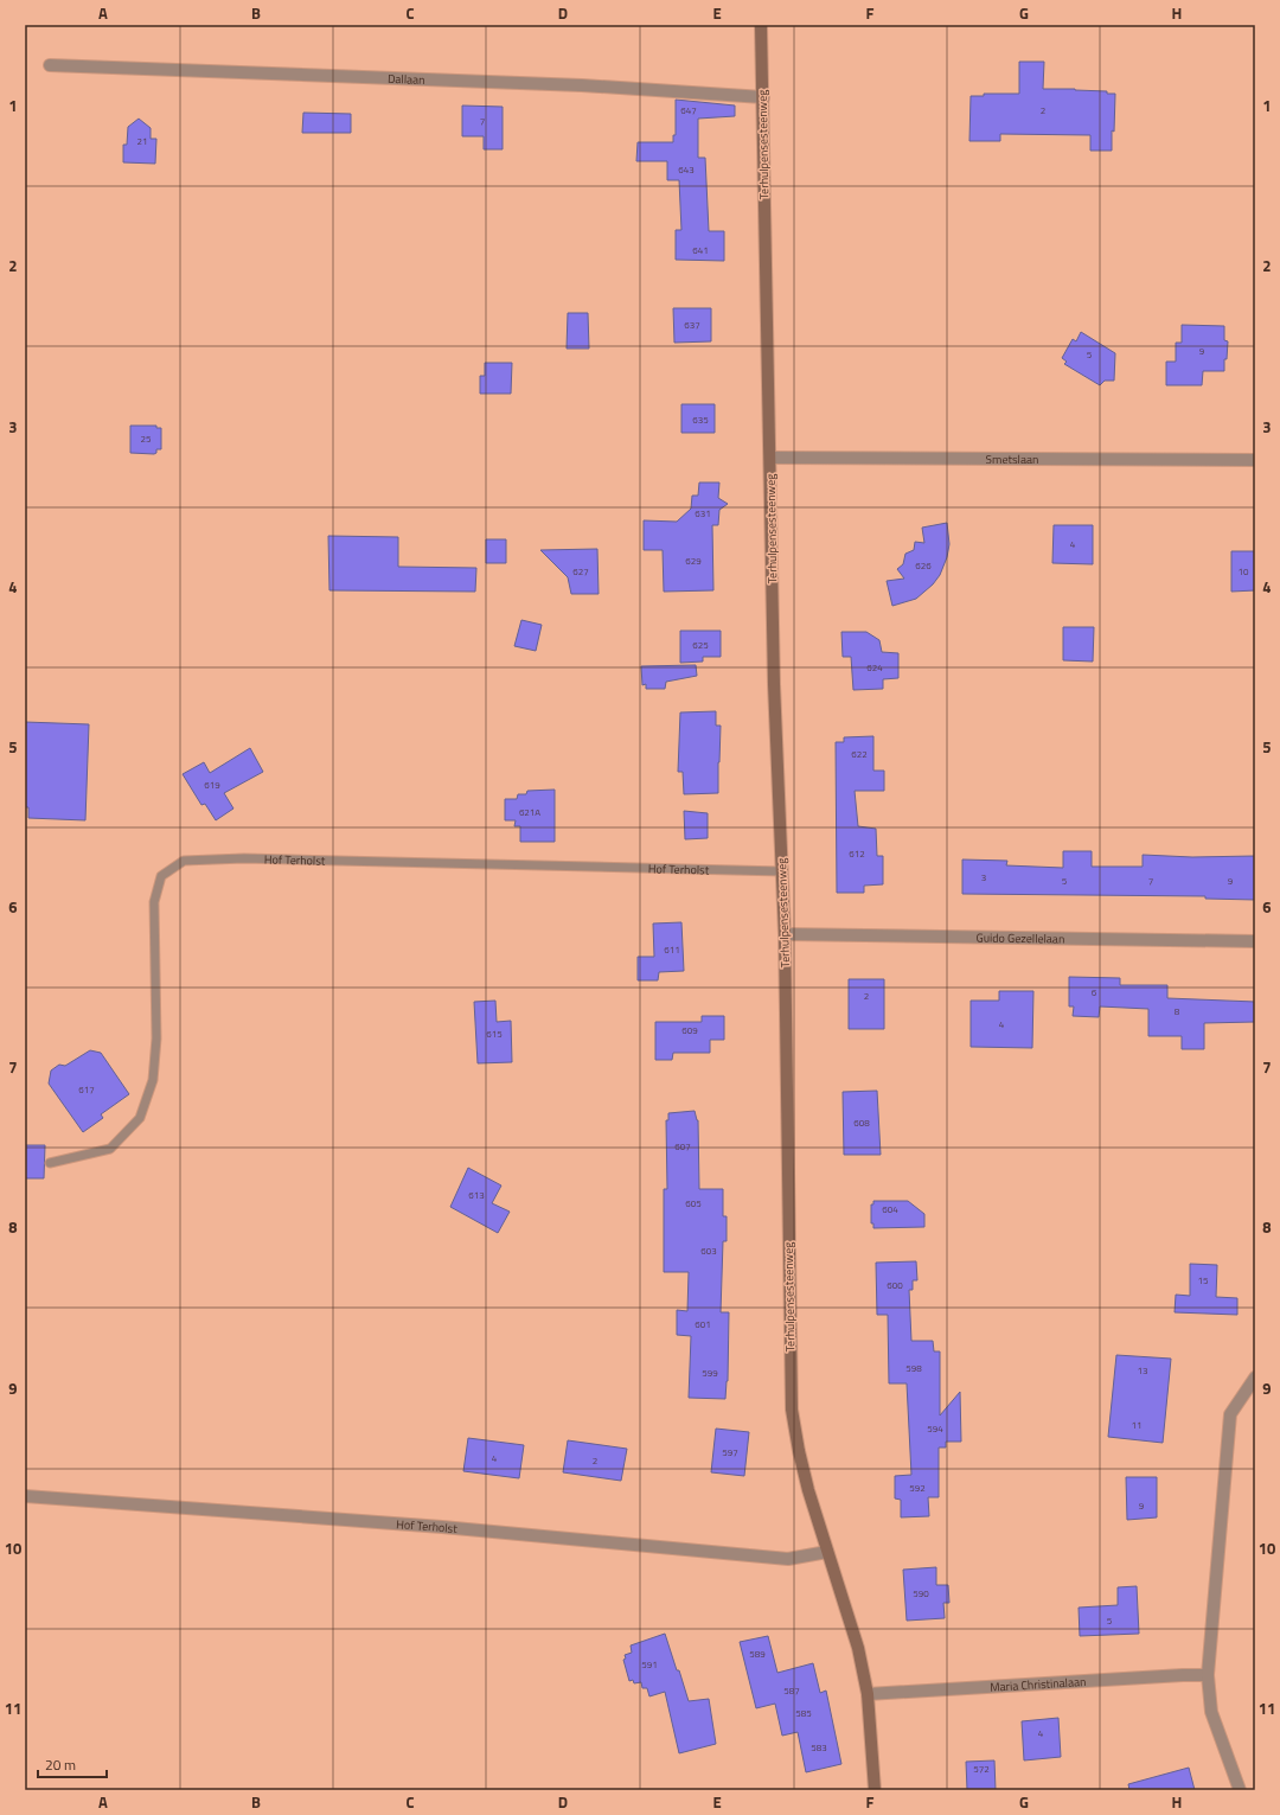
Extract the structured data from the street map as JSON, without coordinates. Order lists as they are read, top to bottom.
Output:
{
  "streets": {
    "main road": ["Terhulpensesteenweg"],
    "street": [
      "Dallaan",
      "Smetslaan",
      "Hof Terholst",
      "Guido Gezellelaan",
      "Maria Christinalaan"
    ]
  },
  "crossings": [
    ["Dallaan", "Terhulpensesteenweg"],
    ["Terhulpensesteenweg", "Smetslaan"],
    ["Terhulpensesteenweg", "Hof Terholst"],
    ["Terhulpensesteenweg", "Guido Gezellelaan"],
    ["Terhulpensesteenweg", "Maria Christinalaan"]
  ],
  "house_numbers": [
    "647",
    "2",
    "7",
    "21",
    "643",
    "641",
    "637",
    "9",
    "5",
    "635",
    "25",
    "631",
    "4",
    "629",
    "626",
    "627",
    "10",
    "625",
    "624",
    "622",
    "619",
    "621A",
    "612",
    "3",
    "5",
    "7",
    "9",
    "611",
    "6",
    "2",
    "8",
    "4",
    "609",
    "615",
    "617",
    "608",
    "607",
    "613",
    "605",
    "604",
    "603",
    "15",
    "600",
    "601",
    "598",
    "13",
    "599",
    "11",
    "594",
    "597",
    "4",
    "2",
    "592",
    "9",
    "590",
    "5",
    "589",
    "591",
    "587",
    "585",
    "4",
    "583",
    "572"
  ],
  "scale_bar": "20 m",
  "grid": {
    "columns": [
      "A",
      "B",
      "C",
      "D",
      "E",
      "F",
      "G",
      "H"
    ],
    "rows": [
      "1",
      "2",
      "3",
      "4",
      "5",
      "6",
      "7",
      "8",
      "9",
      "10",
      "11"
    ]
  }
}
